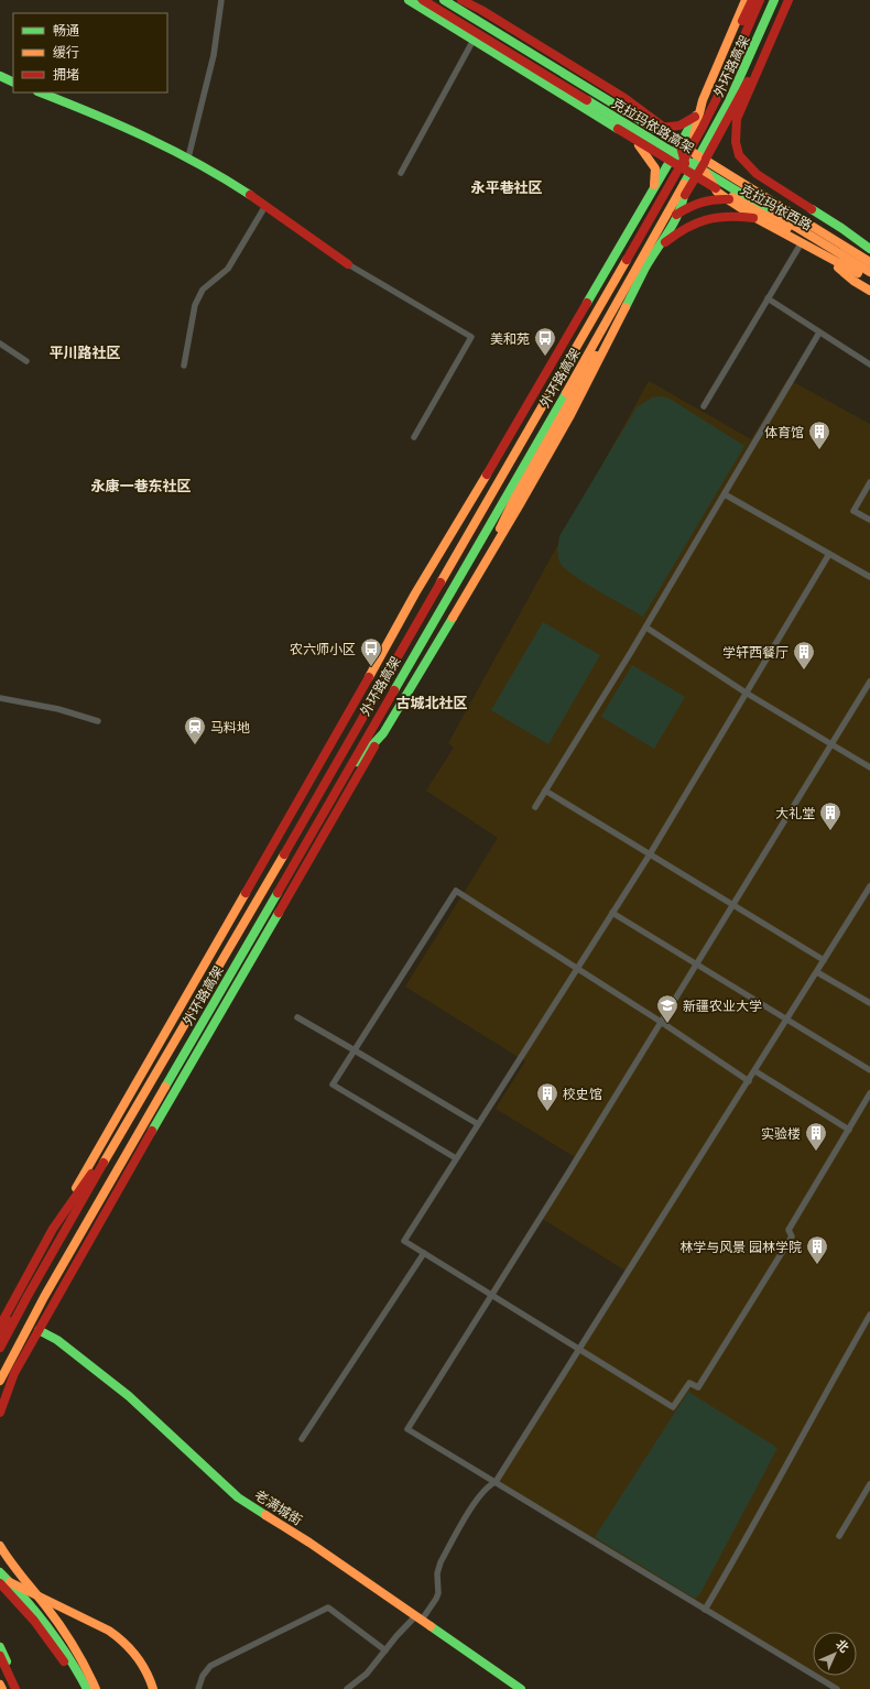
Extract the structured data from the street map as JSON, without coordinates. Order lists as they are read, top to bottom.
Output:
{
  "streets": {
    "main road": [
      "外环路高架",
      "克拉玛依路高架",
      "克拉玛依西路",
      "老满城街"
    ]
  },
  "crossings": [
    ["克拉玛依路高架", "克拉玛依西路"]
  ],
  "districts": [
    "永平巷社区",
    "平川路社区",
    "永康一巷东社区",
    "古城北社区"
  ],
  "places": {
    "bus stop": ["美和苑", "农六师小区"],
    "building": [
      "体育馆",
      "学轩西餐厅",
      "大礼堂",
      "校史馆",
      "实验楼",
      "林学与风景 园林学院"
    ],
    "station": ["马料地"],
    "school or university": ["新疆农业大学"]
  },
  "legend": ["畅通", "缓行", "拥堵"],
  "north": "top right"
}
